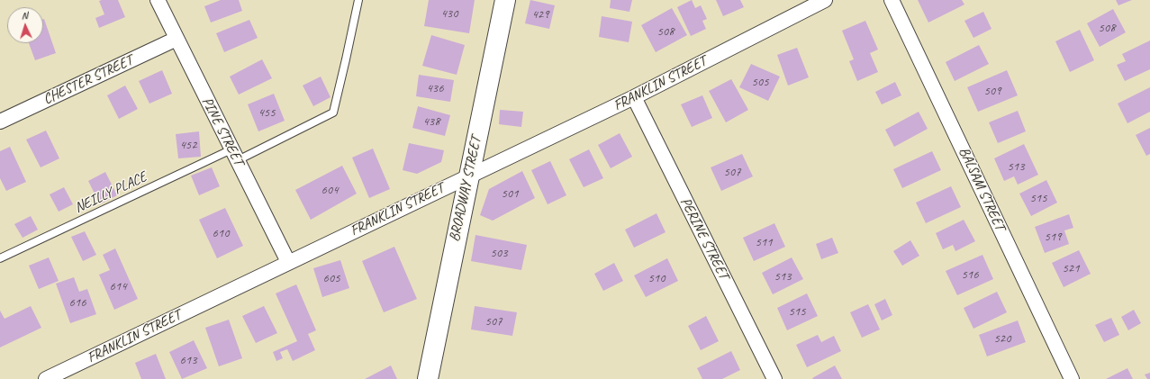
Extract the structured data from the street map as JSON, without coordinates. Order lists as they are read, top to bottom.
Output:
{
  "streets": {
    "street": [
      "CHESTER STREET",
      "FRANKLIN STREET",
      "PINE STREET",
      "BROADWAY STREET",
      "BALSAM STREET",
      "PERINE STREET"
    ],
    "lane": ["NEILLY PLACE"]
  },
  "crossings": [
    ["CHESTER STREET", "PINE STREET"],
    ["FRANKLIN STREET", "PINE STREET"],
    ["FRANKLIN STREET", "BROADWAY STREET"],
    ["FRANKLIN STREET", "PERINE STREET"],
    ["PINE STREET", "NEILLY PLACE"]
  ],
  "house_numbers": [
    "430",
    "429",
    "508",
    "508",
    "505",
    "436",
    "509",
    "455",
    "438",
    "452",
    "513",
    "507",
    "604",
    "501",
    "515",
    "610",
    "519",
    "511",
    "503",
    "521",
    "516",
    "513",
    "605",
    "510",
    "614",
    "616",
    "515",
    "507",
    "520",
    "613"
  ],
  "north": "top"
}
